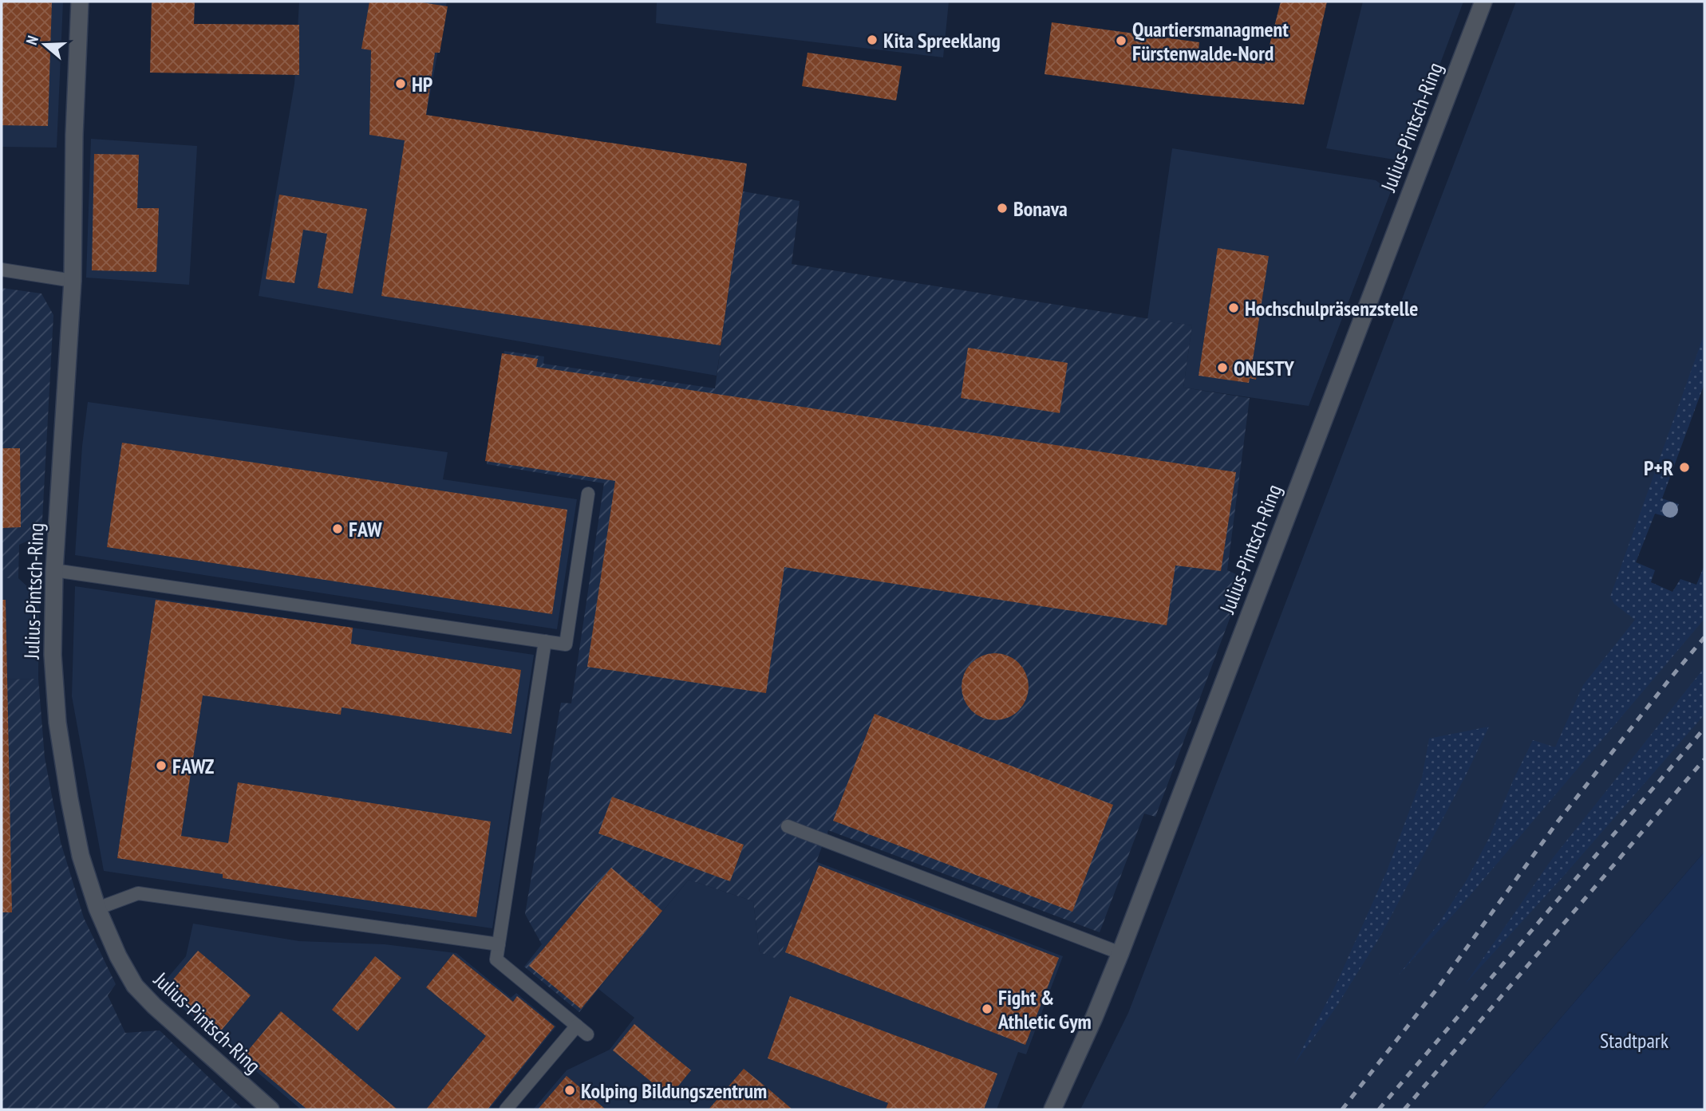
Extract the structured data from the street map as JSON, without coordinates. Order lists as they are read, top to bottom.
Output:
{
  "streets": {
    "street": ["Julius-Pintsch-Ring"]
  },
  "parks": ["Stadtpark"],
  "places": [
    "Kita Spreeklang",
    "Quartiersmanagment Fürstenwalde-Nord",
    "HP",
    "Bonava",
    "Hochschulpräsenzstelle",
    "ONESTY",
    "P+R",
    "FAW",
    "FAWZ",
    "Fight & Athletic Gym",
    "Kolping Bildungszentrum"
  ],
  "north": "left"
}
